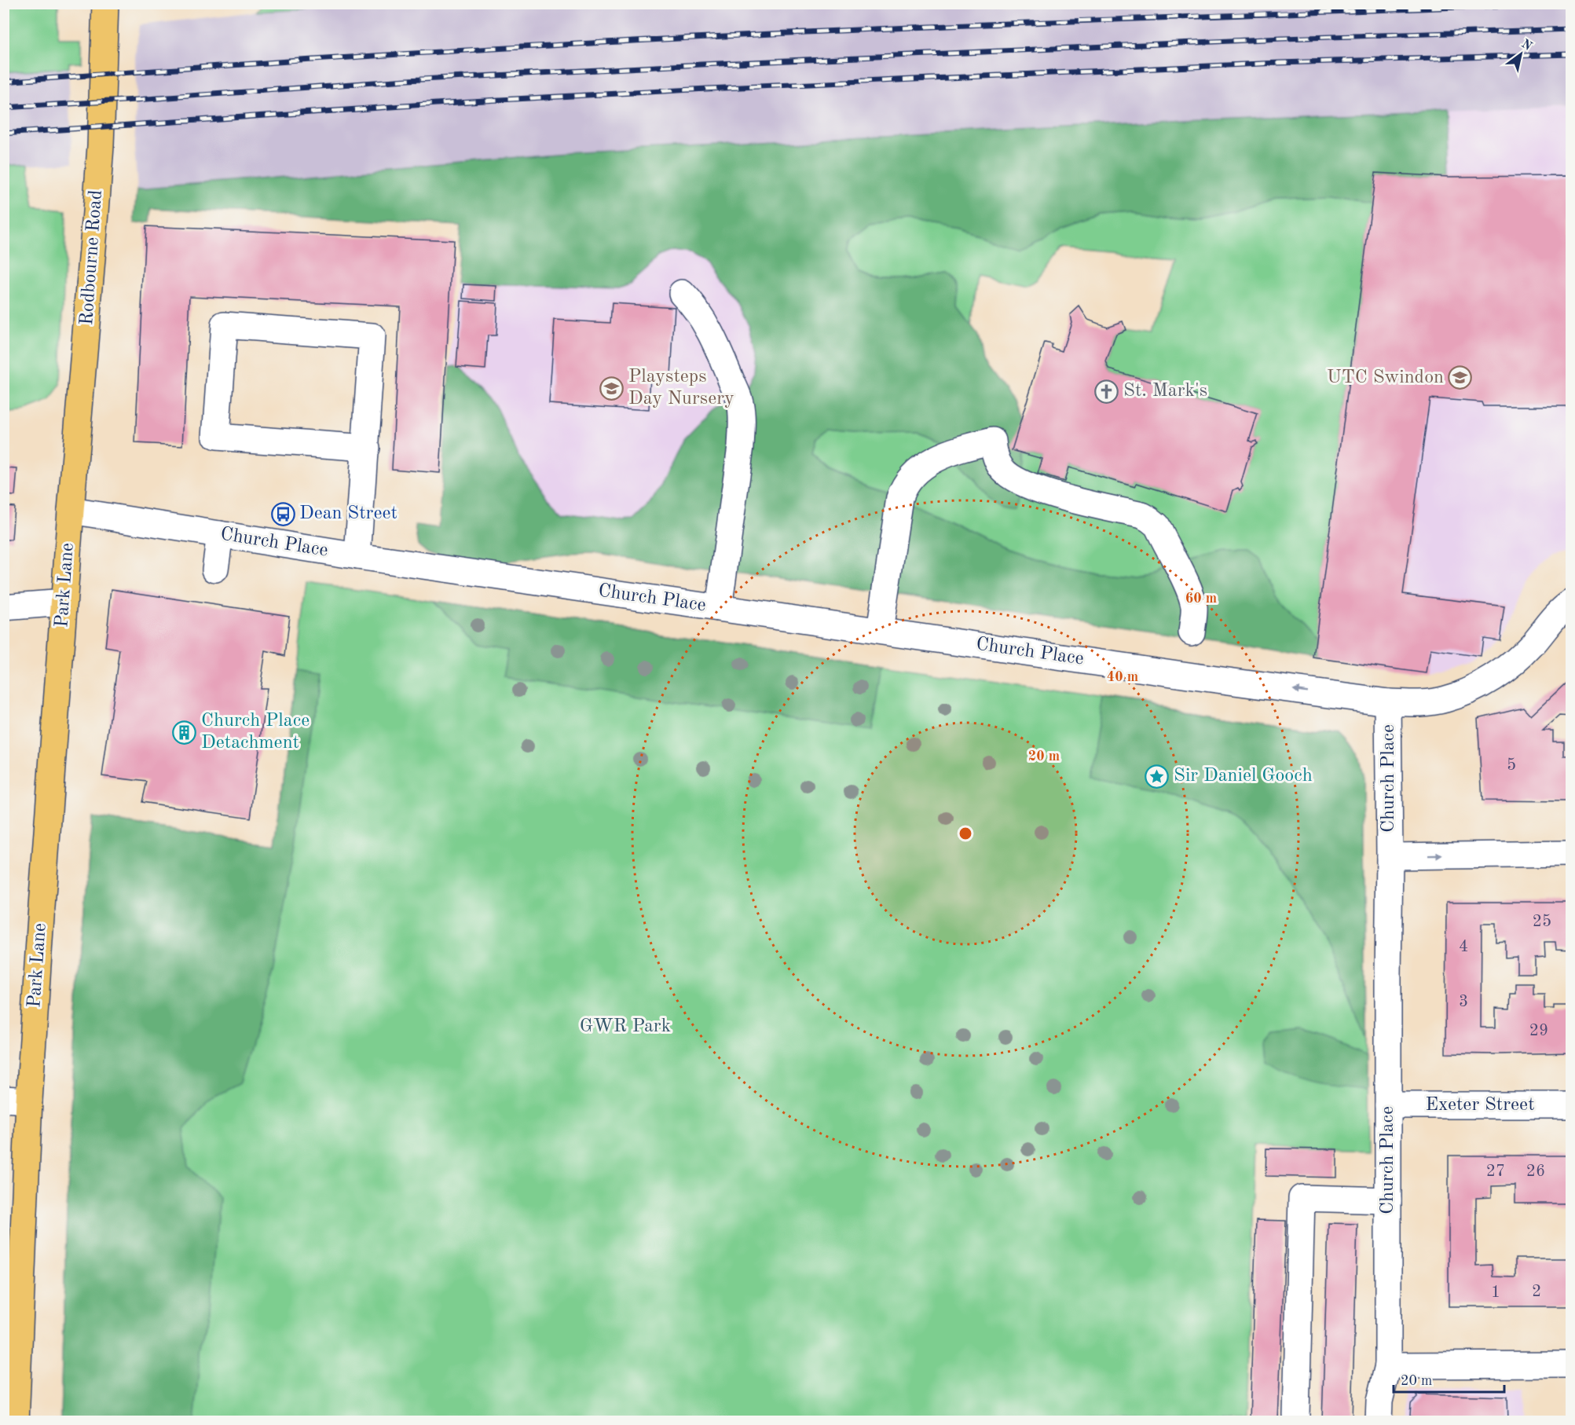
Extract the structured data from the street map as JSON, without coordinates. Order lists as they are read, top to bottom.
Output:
{
  "streets": {
    "main road": ["Rodbourne Road", "Park Lane"],
    "street": ["Church Place", "Exeter Street"]
  },
  "crossings": [
    ["Rodbourne Road", "Church Place"],
    ["Rodbourne Road", "Park Lane"],
    ["Church Place", "Park Lane"],
    ["Church Place", "Exeter Street"]
  ],
  "parks": ["GWR Park"],
  "places": {
    "school or university": ["UTC Swindon", "Playsteps Day Nursery"],
    "church": ["St. Mark's"],
    "bus stop": ["Dean Street"],
    "building": ["Church Place Detachment"],
    "place": ["Sir Daniel Gooch"]
  },
  "house_numbers": [
    "5",
    "25",
    "4",
    "3",
    "29",
    "27",
    "26",
    "2",
    "1"
  ],
  "scale_bar": "20 m",
  "north": "top right",
  "rings": ["60 m", "40 m", "20 m"]
}
